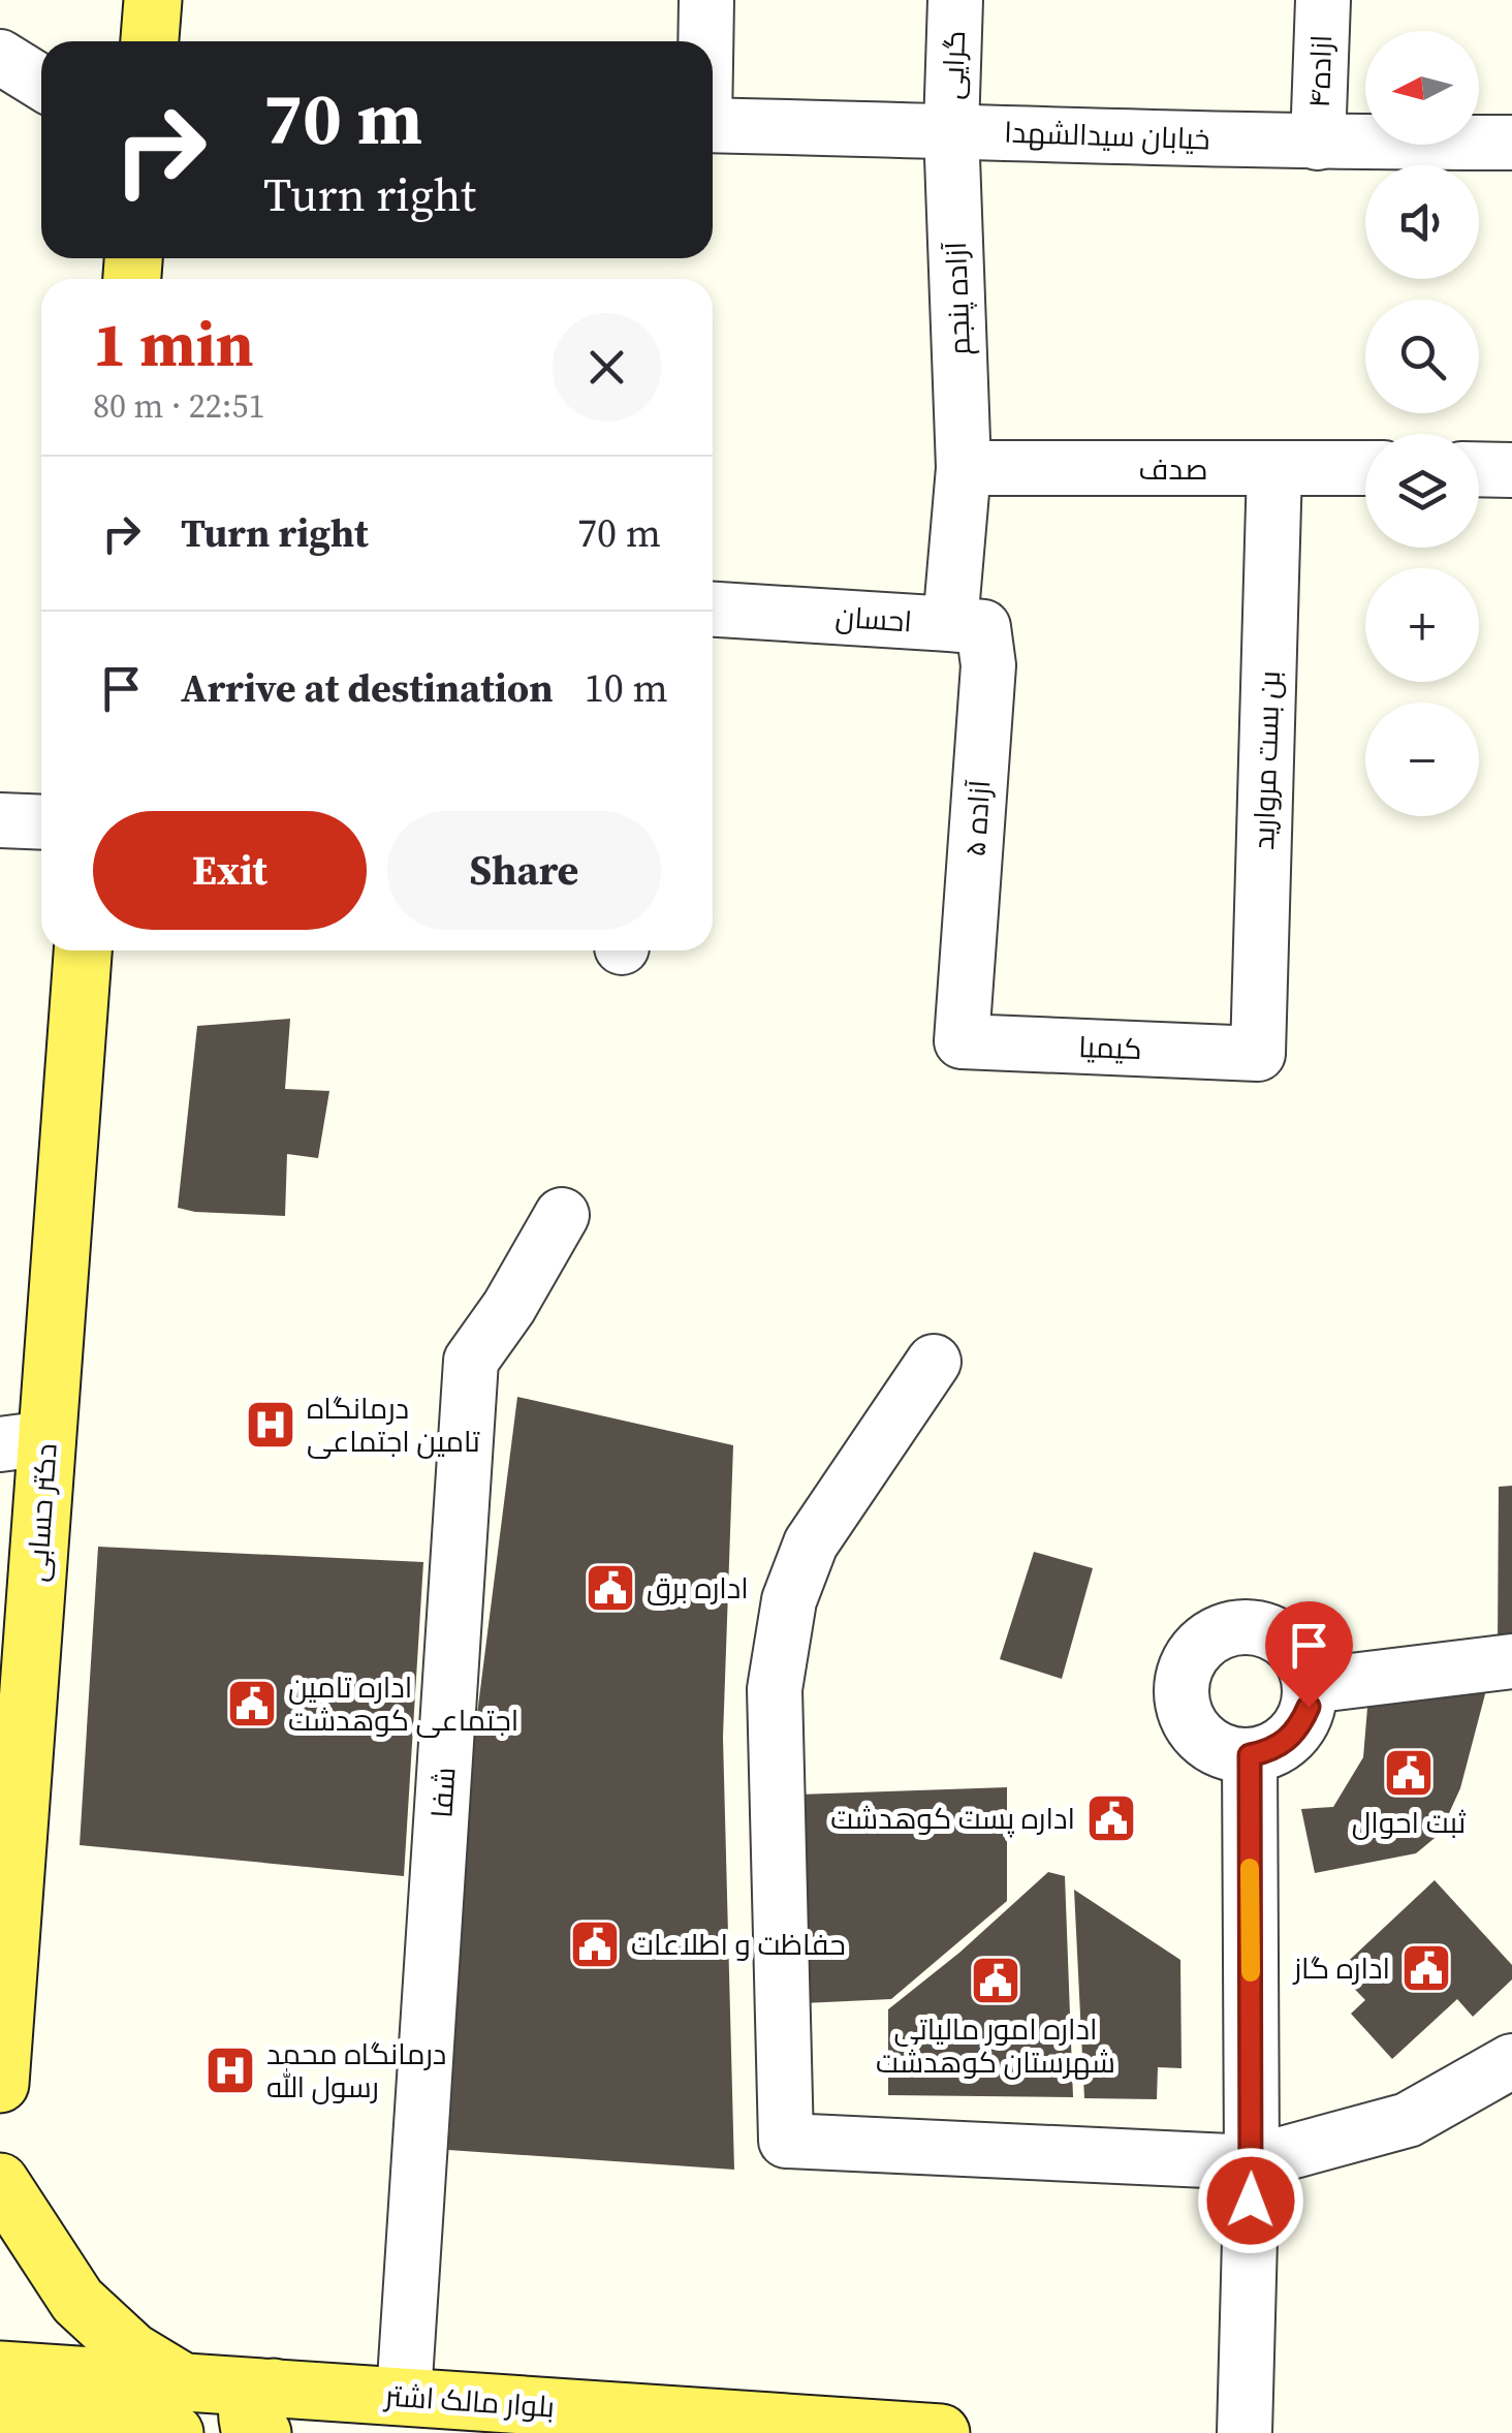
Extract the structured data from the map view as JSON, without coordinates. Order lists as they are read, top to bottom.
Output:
{
  "streets": {
    "main road": ["دکتر حسابی", "بلوار مالک اشتر"],
    "street": [
      "گرایی",
      "ازاده۴",
      "خیابان سیدالشهدا",
      "آزاده پنجم",
      "صدف",
      "احسان",
      "بن بست مروارید",
      "آزاده ۵",
      "کیمیا",
      "شفا"
    ]
  },
  "crossings": [
    ["گرایی", "خیابان سیدالشهدا"],
    ["گرایی", "آزاده پنجم"],
    ["ازاده۴", "خیابان سیدالشهدا"],
    ["خیابان سیدالشهدا", "آزاده پنجم"],
    ["آزاده پنجم", "صدف"],
    ["آزاده پنجم", "احسان"],
    ["صدف", "احسان"],
    ["صدف", "بن بست مروارید"],
    ["احسان", "آزاده ۵"],
    ["بن بست مروارید", "کیمیا"],
    ["آزاده ۵", "کیمیا"],
    ["شفا", "بلوار مالک اشتر"]
  ],
  "places": {
    "hospital": ["درمانگاه تامین اجتماعی", "درمانگاه محمد رسول الله"],
    "public building": [
      "اداره برق",
      "اداره تامین اجتماعی کوهدشت",
      "ثبت احوال",
      "اداره پست کوهدشت",
      "حفاظت و اطلاعات",
      "اداره گاز",
      "اداره امور مالیاتی شهرستان کوهدشت"
    ]
  },
  "north": "left",
  "page": {
    "map_buttons": ["+", "−"],
    "turn": ["70 m", "Turn right"],
    "heading": ["1 min", "80 m · 22:51"],
    "list": [
      {
        "name": "Turn right",
        "value": "70 m"
      },
      {
        "name": "Arrive at destination",
        "value": "10 m"
      }
    ],
    "buttons": ["Exit", "Share"]
  }
}
